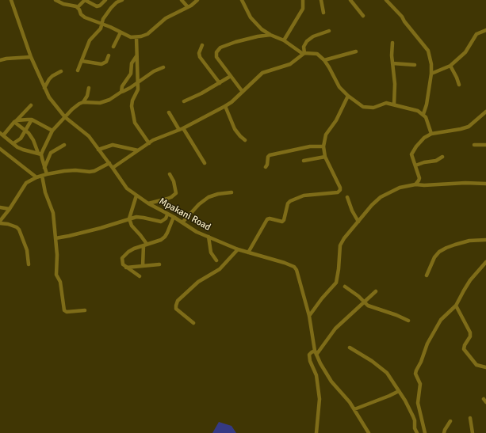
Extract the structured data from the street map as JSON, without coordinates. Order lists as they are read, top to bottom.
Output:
{
  "streets": {
    "street": ["Mpakani Road"]
  }
}
